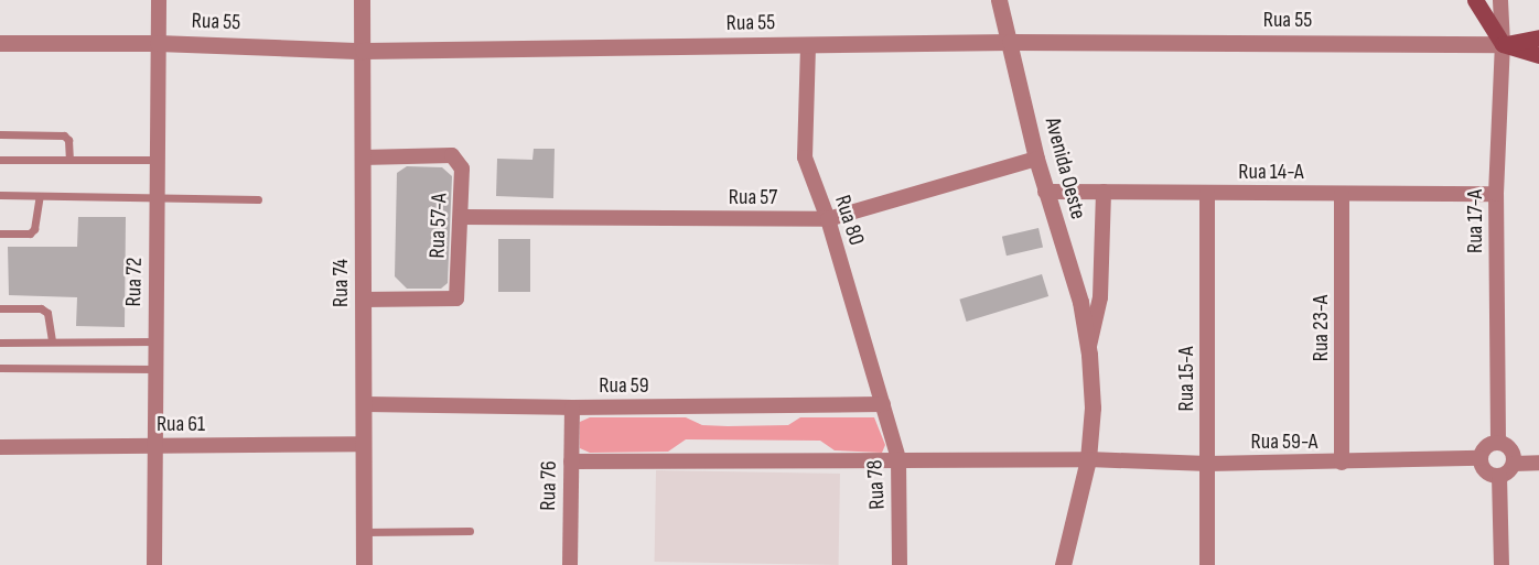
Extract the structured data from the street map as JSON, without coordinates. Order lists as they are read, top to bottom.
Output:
{
  "streets": {
    "street": [
      "Rua 55",
      "Avenida Oeste",
      "Rua 14-A",
      "Rua 57",
      "Rua 80",
      "Rua 17-A",
      "Rua 57-A",
      "Rua 72",
      "Rua 74",
      "Rua 23-A",
      "Rua 15-A",
      "Rua 59",
      "Rua 61",
      "Rua 59-A",
      "Rua 78",
      "Rua 76"
    ]
  },
  "crossings": [
    ["Rua 55", "Avenida Oeste"],
    ["Rua 55", "Rua 80"],
    ["Rua 55", "Rua 17-A"],
    ["Rua 55", "Rua 72"],
    ["Rua 55", "Rua 74"],
    ["Avenida Oeste", "Rua 14-A"],
    ["Avenida Oeste", "Rua 57"],
    ["Avenida Oeste", "Rua 59-A"],
    ["Rua 14-A", "Rua 17-A"],
    ["Rua 14-A", "Rua 23-A"],
    ["Rua 14-A", "Rua 15-A"],
    ["Rua 57", "Rua 80"],
    ["Rua 57", "Rua 57-A"],
    ["Rua 80", "Rua 59"],
    ["Rua 80", "Rua 78"],
    ["Rua 17-A", "Rua 59-A"],
    ["Rua 57-A", "Rua 74"],
    ["Rua 72", "Rua 61"],
    ["Rua 74", "Rua 59"],
    ["Rua 74", "Rua 61"],
    ["Rua 23-A", "Rua 59-A"],
    ["Rua 15-A", "Rua 59-A"],
    ["Rua 59", "Rua 78"],
    ["Rua 59", "Rua 76"]
  ]
}
